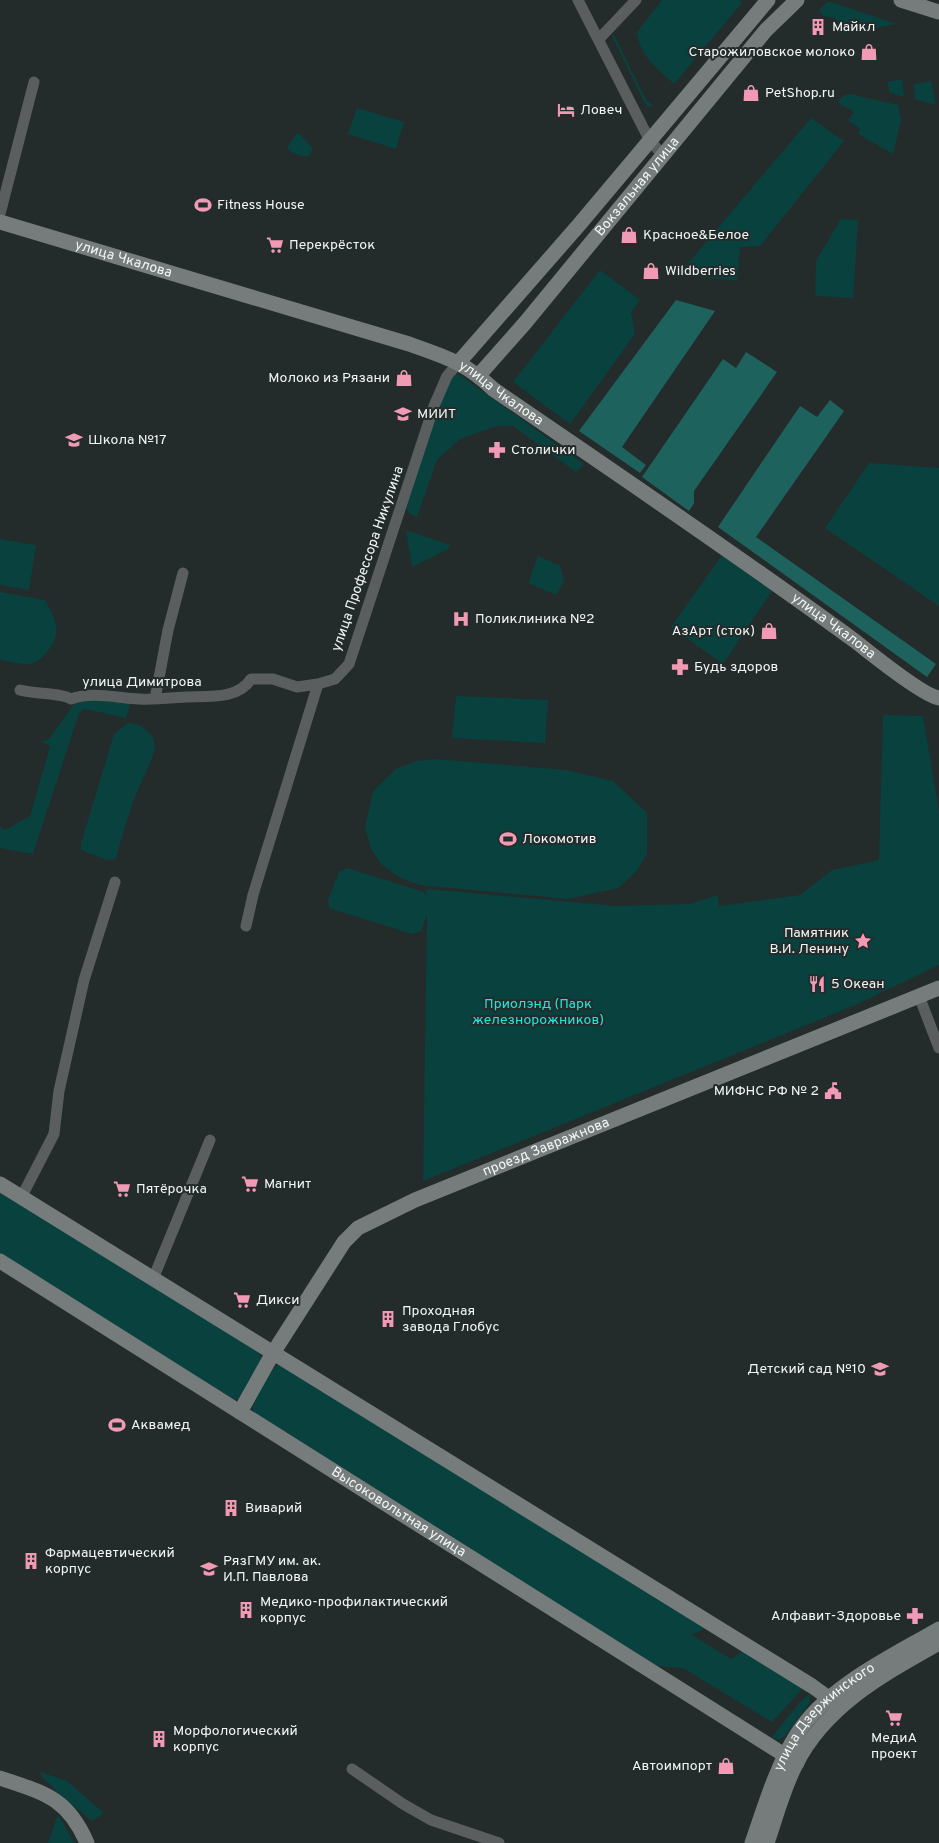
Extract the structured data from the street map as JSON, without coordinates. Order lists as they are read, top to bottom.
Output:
{
  "streets": {
    "street": [
      "Вокзальная улица",
      "улица Чкалова",
      "улица Профессора Никулина",
      "улица Димитрова",
      "проезд Завражнова",
      "Высоковольтная улица",
      "улица Дзержинского"
    ]
  },
  "crossings": [
    ["Вокзальная улица", "улица Чкалова"],
    ["Вокзальная улица", "улица Профессора Никулина"],
    ["улица Чкалова", "улица Профессора Никулина"],
    ["улица Профессора Никулина", "улица Димитрова"],
    ["проезд Завражнова", "Высоковольтная улица"],
    ["Высоковольтная улица", "улица Дзержинского"]
  ],
  "parks": ["Приолэнд (Парк железнорожников)"],
  "places": {
    "building": [
      "Майкл",
      "Проходная завода Глобус",
      "Виварий",
      "Фармацевтический корпус",
      "Медико-профилактический корпус",
      "Морфологический корпус"
    ],
    "shop": [
      "Старожиловское молоко",
      "PetShop.ru",
      "Красное&Белое",
      "Wildberries",
      "Молоко из Рязани",
      "АзАрт (сток)",
      "Автоимпорт"
    ],
    "hotel": ["Ловеч"],
    "sports": ["Fitness House", "Локомотив", "Аквамед"],
    "supermarket": [
      "Перекрёсток",
      "Магнит",
      "Пятёрочка",
      "Дикси",
      "МедиА проект"
    ],
    "school or university": [
      "МИИТ",
      "Школа №17",
      "Детский сад №10",
      "РязГМУ им. ак. И.П. Павлова"
    ],
    "pharmacy": ["Столички", "Будь здоров", "Алфавит-Здоровье"],
    "hospital": ["Поликлиника №2"],
    "place": ["Памятник В.И. Ленину"],
    "restaurant": ["5 Океан"],
    "public building": ["МИФНС РФ № 2"]
  }
}
